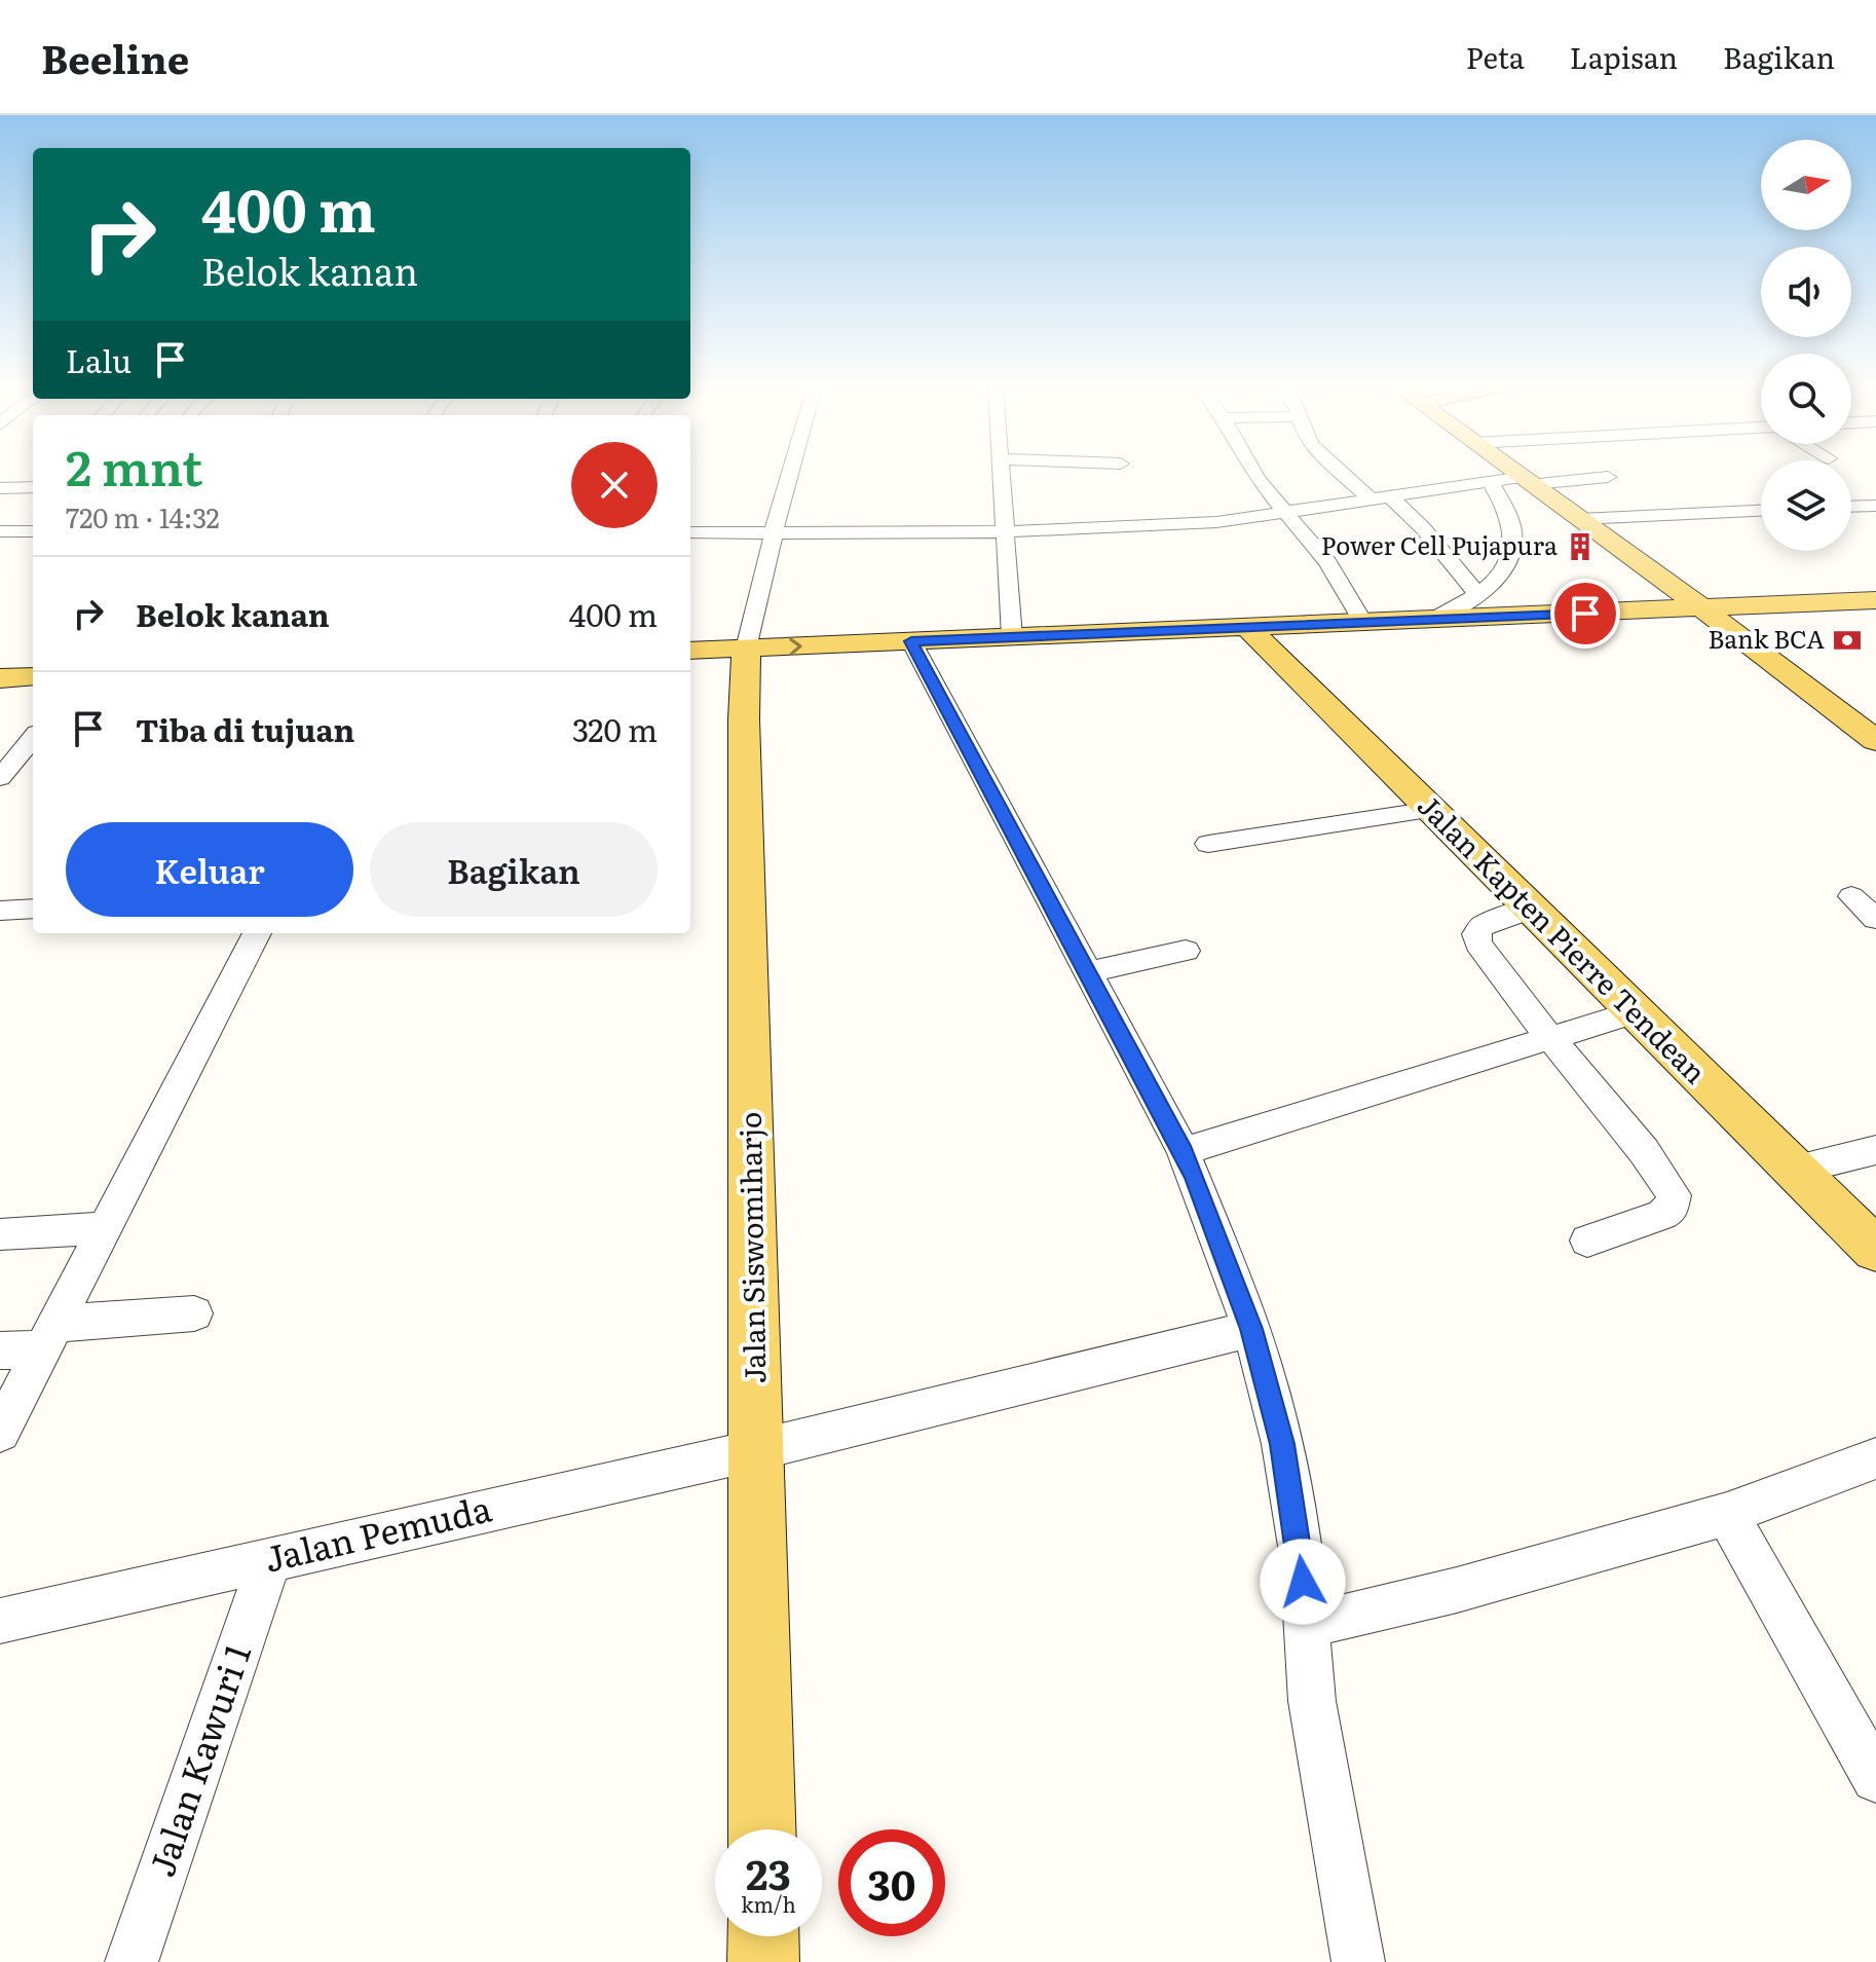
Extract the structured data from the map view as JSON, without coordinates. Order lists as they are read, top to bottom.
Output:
{
  "streets": {
    "main road": ["Jalan Kapten Pierre Tendean", "Jalan Siswomiharjo"],
    "street": ["Jalan Pemuda", "Jalan Kawuri 1"]
  },
  "crossings": [
    ["Jalan Siswomiharjo", "Jalan Pemuda"],
    ["Jalan Pemuda", "Jalan Kawuri 1"]
  ],
  "places": {
    "building": ["Power Cell Pujapura"],
    "bank": ["Bank BCA"]
  },
  "north": "right",
  "page": {
    "header": "Beeline",
    "nav": ["Peta", "Lapisan", "Bagikan"],
    "turn": ["400 m", "Belok kanan"],
    "then": "Lalu",
    "heading": ["2 mnt", "720 m · 14:32"],
    "list": [
      {
        "name": "Belok kanan",
        "value": "400 m"
      },
      {
        "name": "Tiba di tujuan",
        "value": "320 m"
      }
    ],
    "buttons": ["Keluar", "Bagikan"],
    "speed": "23 km/h",
    "limit": "30"
  }
}
